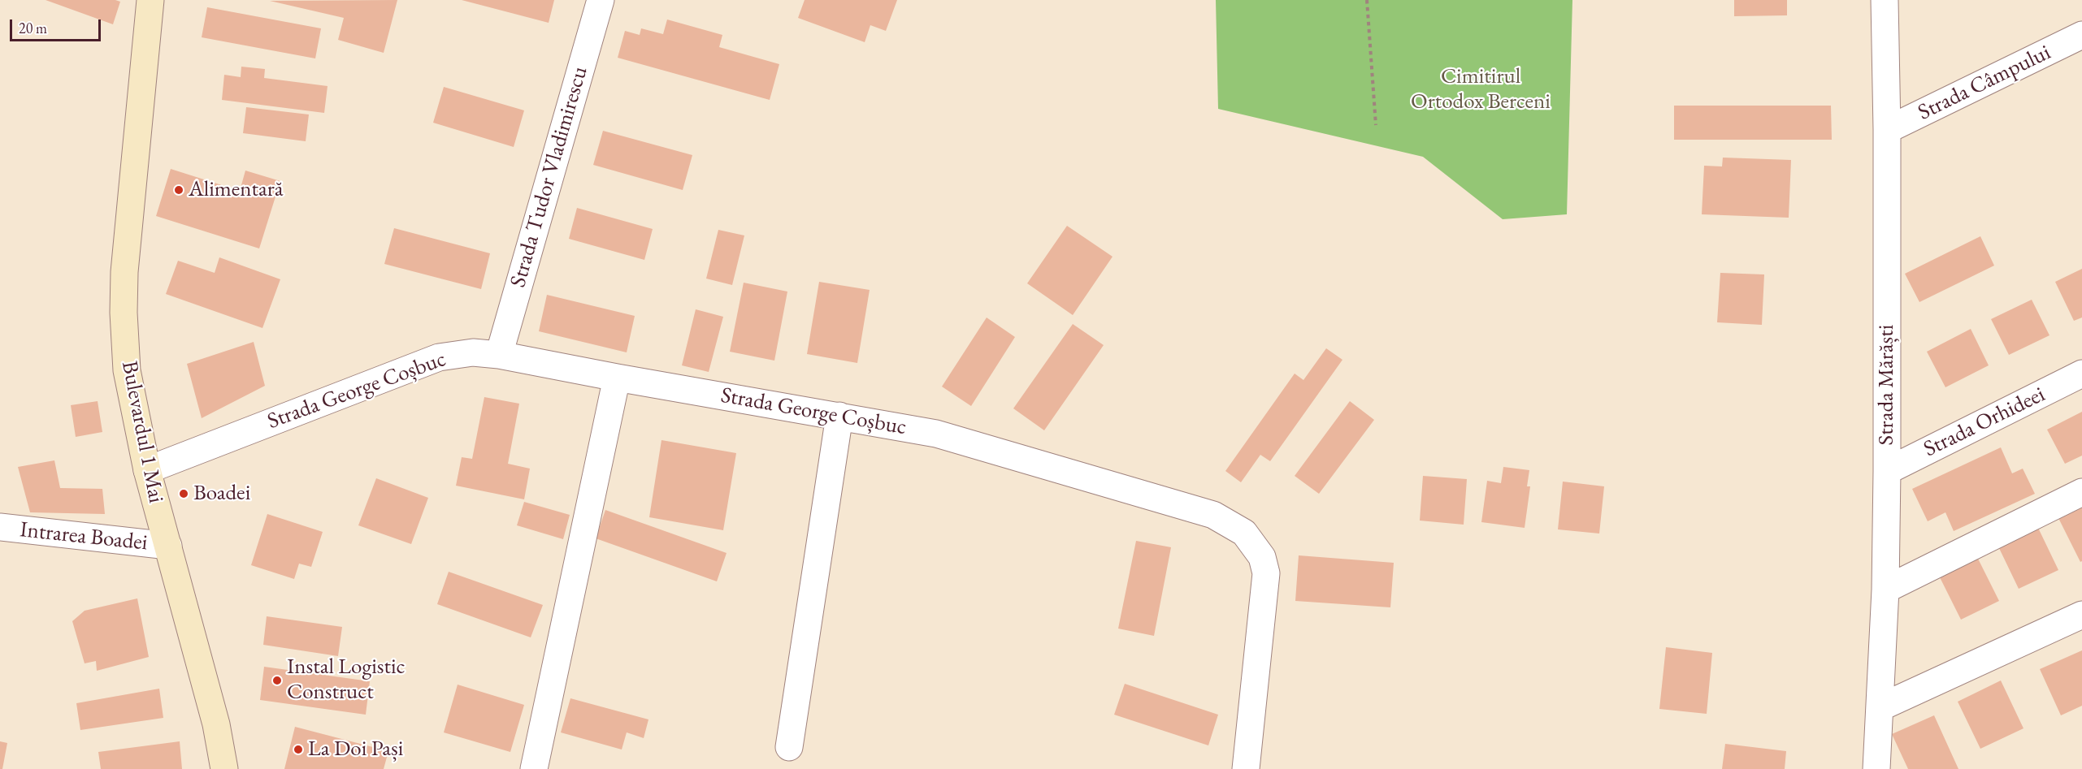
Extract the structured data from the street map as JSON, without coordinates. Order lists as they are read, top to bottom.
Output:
{
  "streets": {
    "main road": ["Bulevardul 1 Mai"],
    "street": [
      "Strada Câmpului",
      "Strada Tudor Vladimirescu",
      "Strada Mărăști",
      "Strada George Coșbuc",
      "Strada Orhideei",
      "Intrarea Boadei"
    ]
  },
  "crossings": [
    ["Strada Câmpului", "Strada Mărăști"],
    ["Strada Tudor Vladimirescu", "Strada George Coșbuc"],
    ["Strada Mărăști", "Strada Orhideei"],
    ["Strada George Coșbuc", "Bulevardul 1 Mai"],
    ["Bulevardul 1 Mai", "Intrarea Boadei"]
  ],
  "parks": ["Cimitirul Ortodox Berceni"],
  "places": [
    "Alimentară",
    "Boadei",
    "Instal Logistic Construct",
    "La Doi Pași"
  ],
  "scale_bar": "20 m"
}
